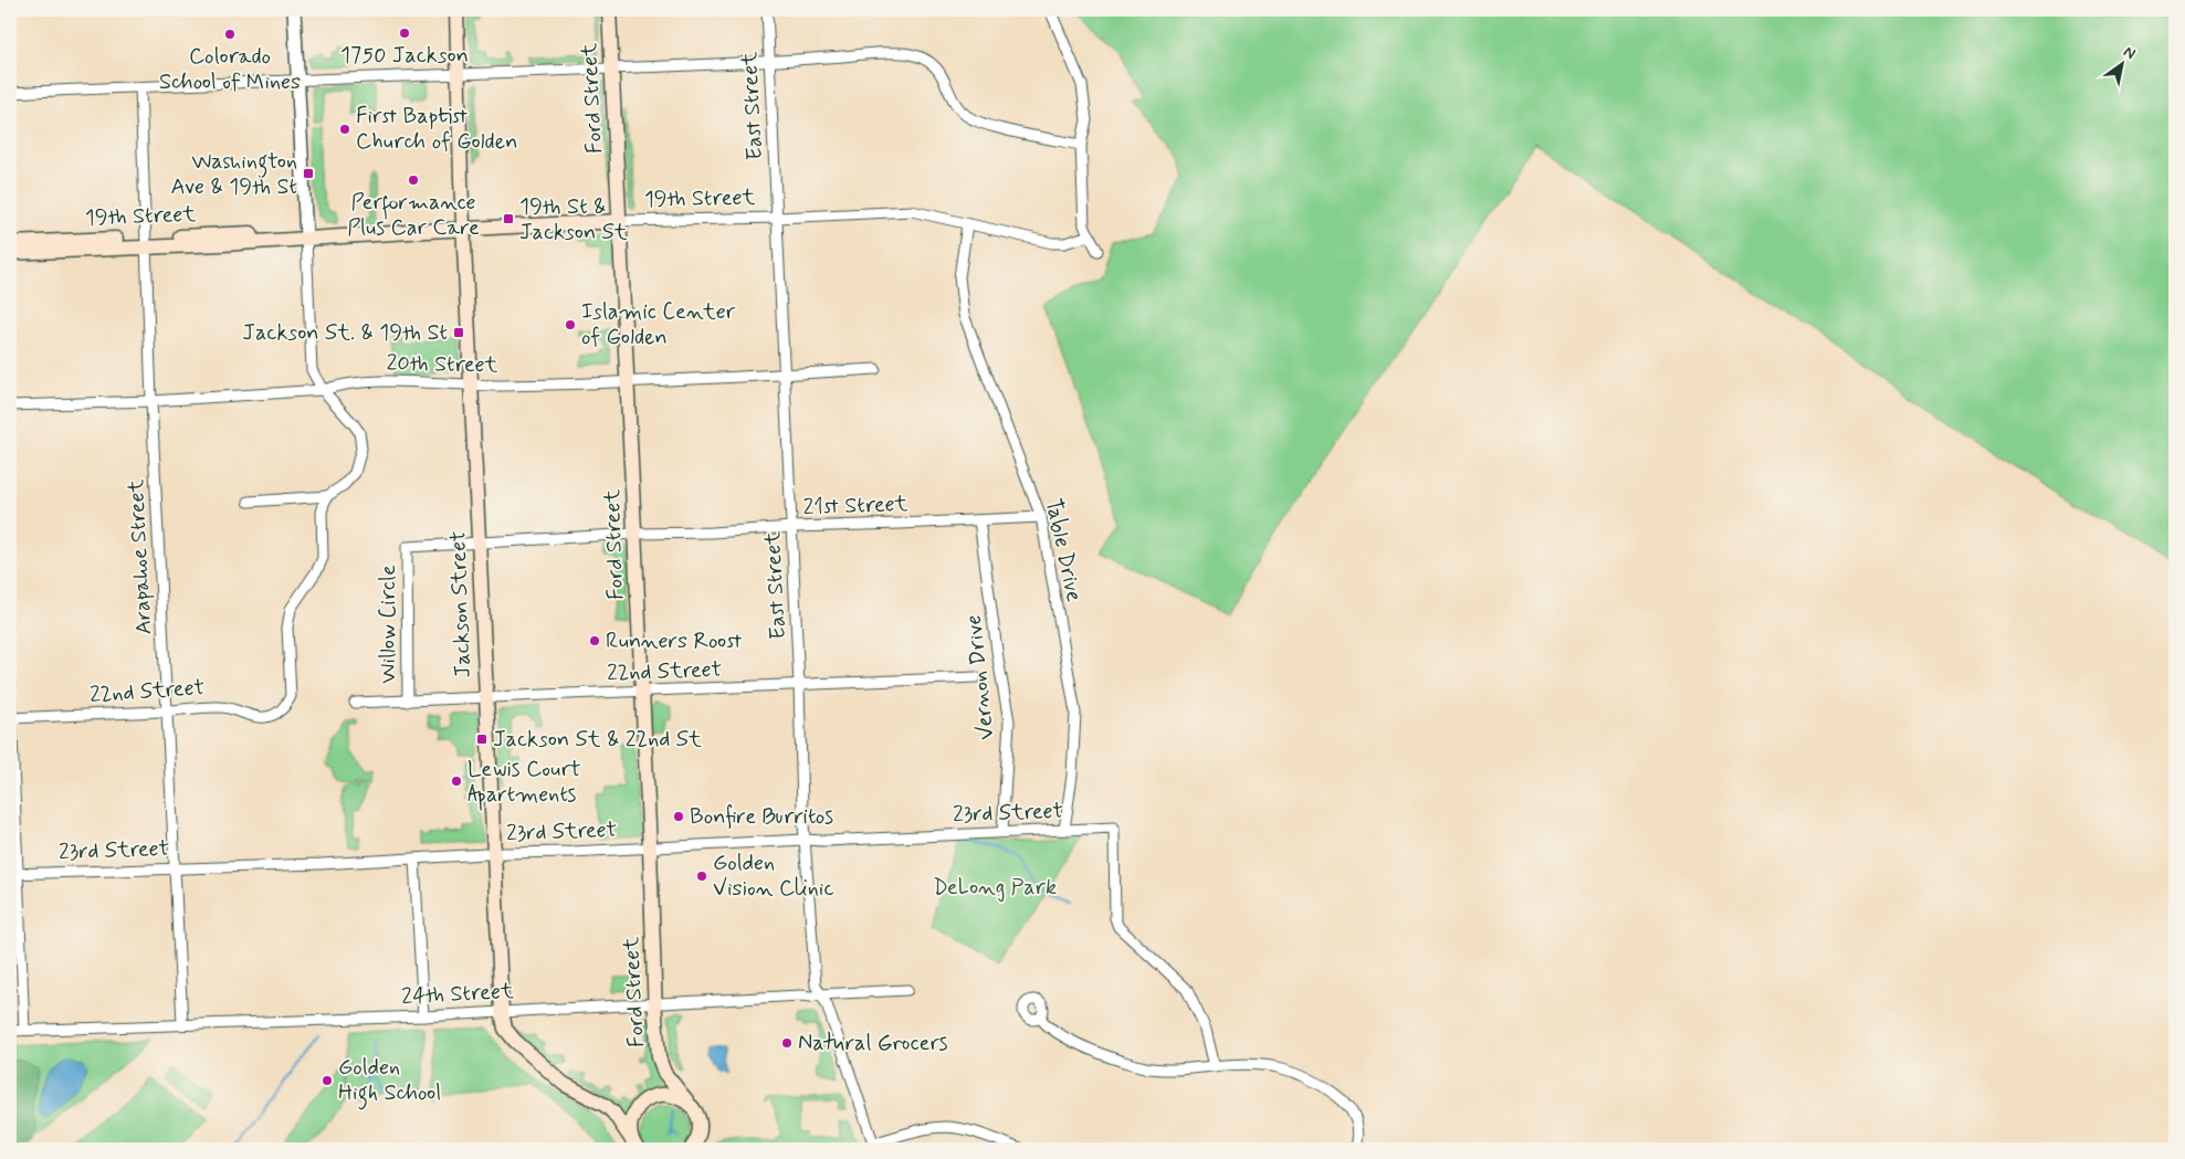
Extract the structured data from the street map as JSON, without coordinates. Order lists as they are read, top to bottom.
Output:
{
  "streets": {
    "main road": ["Ford Street", "19th Street", "Jackson Street"],
    "street": [
      "East Street",
      "20th Street",
      "21st Street",
      "Table Drive",
      "Arapahoe Street",
      "Willow Circle",
      "22nd Street",
      "Vernon Drive",
      "23rd Street",
      "24th Street"
    ]
  },
  "crossings": [
    ["Ford Street", "19th Street"],
    ["Ford Street", "20th Street"],
    ["Ford Street", "21st Street"],
    ["Ford Street", "22nd Street"],
    ["Ford Street", "23rd Street"],
    ["Ford Street", "24th Street"],
    ["East Street", "19th Street"],
    ["East Street", "20th Street"],
    ["East Street", "21st Street"],
    ["East Street", "22nd Street"],
    ["East Street", "23rd Street"],
    ["East Street", "24th Street"],
    ["19th Street", "Table Drive"],
    ["19th Street", "Arapahoe Street"],
    ["19th Street", "Jackson Street"],
    ["20th Street", "Arapahoe Street"],
    ["20th Street", "Jackson Street"],
    ["21st Street", "Table Drive"],
    ["21st Street", "Jackson Street"],
    ["21st Street", "Willow Circle"],
    ["21st Street", "Vernon Drive"],
    ["Table Drive", "23rd Street"],
    ["Arapahoe Street", "22nd Street"],
    ["Arapahoe Street", "23rd Street"],
    ["Arapahoe Street", "24th Street"],
    ["Jackson Street", "22nd Street"],
    ["Jackson Street", "23rd Street"],
    ["Jackson Street", "24th Street"],
    ["Willow Circle", "22nd Street"],
    ["Vernon Drive", "23rd Street"]
  ],
  "parks": ["DeLong Park"],
  "places": {
    "other": [
      "1750 Jackson",
      "Colorado School of Mines",
      "First Baptist Church of Golden",
      "Performance Plus Car Care",
      "Islamic Center of Golden",
      "Runners Roost",
      "Lewis Court Apartments",
      "Bonfire Burritos",
      "Golden Vision Clinic",
      "Natural Grocers",
      "Golden High School"
    ],
    "transit": [
      "Washington Ave & 19th St",
      "19th St & Jackson St",
      "Jackson St. & 19th St",
      "Jackson St & 22nd St"
    ]
  },
  "north": "top right"
}
